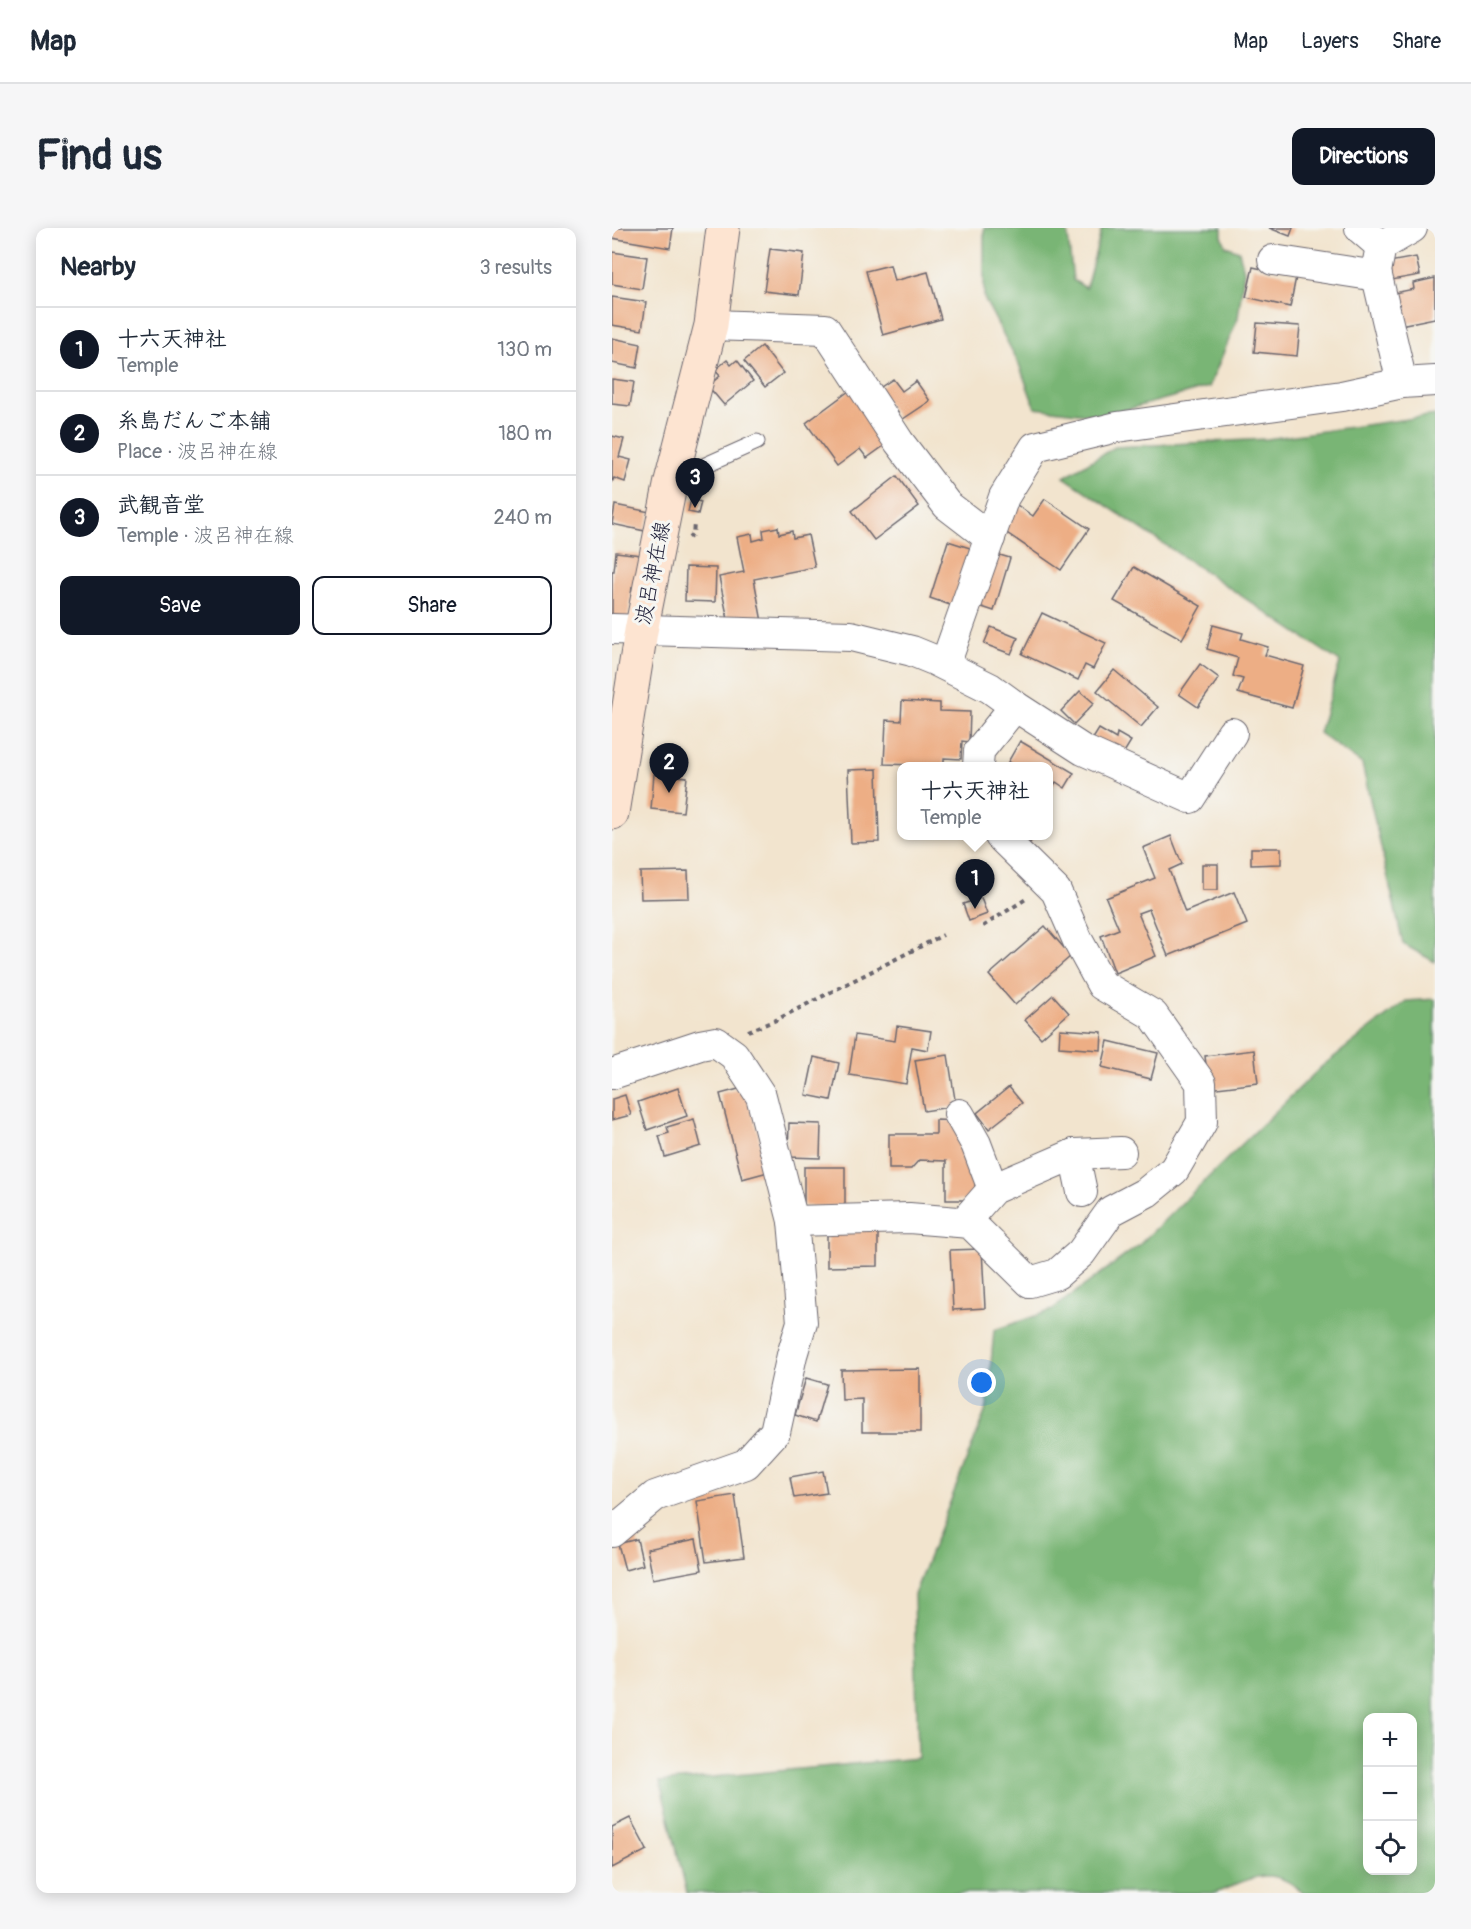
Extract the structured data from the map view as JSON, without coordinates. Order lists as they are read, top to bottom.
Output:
{
  "streets": {
    "main road": ["波呂神在線"]
  },
  "page": {
    "header": "Map",
    "nav": ["Map", "Layers", "Share"],
    "buttons": [
      "Directions",
      ["Save", "Share"]
    ],
    "title": "Find us",
    "heading": ["Nearby", "3 results"],
    "list": [
      {
        "mark": "1",
        "name": "十六天神社",
        "note": "Temple",
        "value": "130 m"
      },
      {
        "mark": "2",
        "name": "糸島だんご本舗",
        "note": "Place · 波呂神在線",
        "value": "180 m"
      },
      {
        "mark": "3",
        "name": "武観音堂",
        "note": "Temple · 波呂神在線",
        "value": "240 m"
      }
    ],
    "pins": ["3", "2", "1"],
    "popup": ["十六天神社", "Temple"],
    "map_buttons": ["+", "−"]
  }
}
